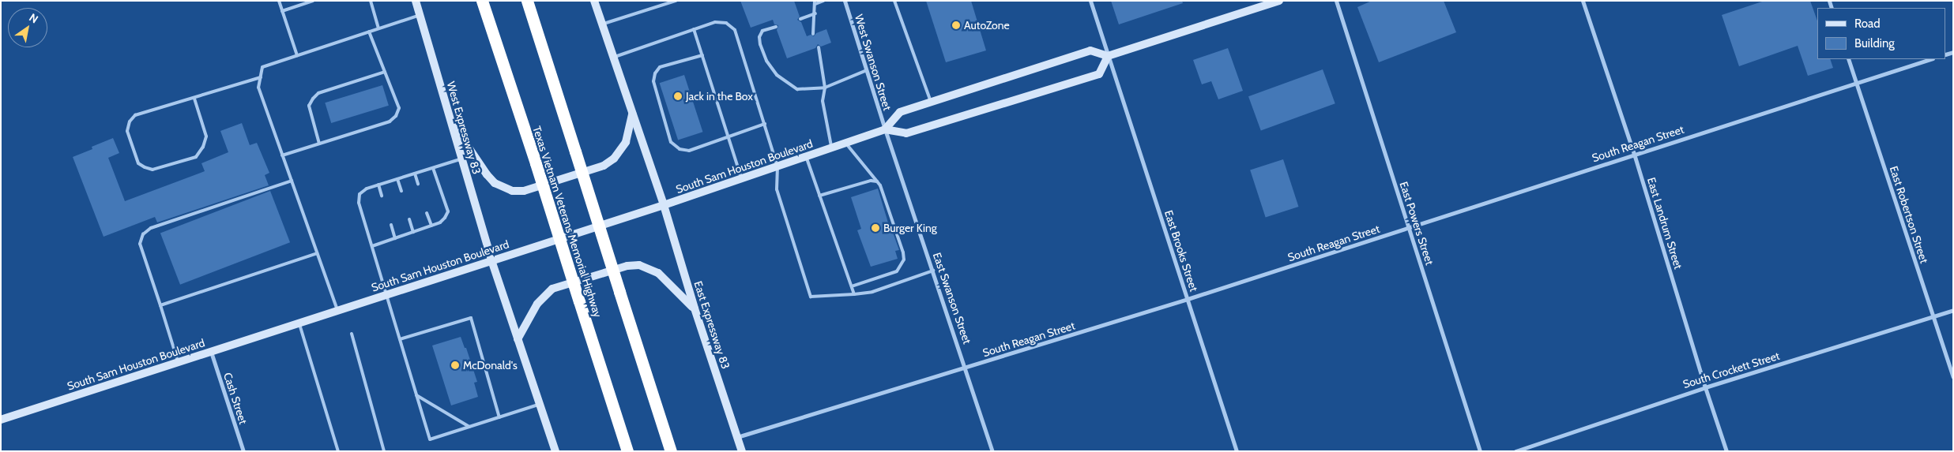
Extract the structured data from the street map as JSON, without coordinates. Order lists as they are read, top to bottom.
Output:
{
  "streets": {
    "highway": ["Texas Vietnam Veterans Memorial Highway"],
    "main road": ["West Expressway 83", "South Sam Houston Boulevard", "East Expressway 83"],
    "street": [
      "West Swanson Street",
      "South Reagan Street",
      "East Robertson Street",
      "East Powers Street",
      "East Landrum Street",
      "East Brooks Street",
      "East Swanson Street",
      "South Crockett Street",
      "Cash Street"
    ]
  },
  "crossings": [
    ["West Swanson Street", "South Sam Houston Boulevard"],
    ["West Swanson Street", "East Swanson Street"],
    ["West Expressway 83", "South Sam Houston Boulevard"],
    ["South Reagan Street", "East Robertson Street"],
    ["South Reagan Street", "East Powers Street"],
    ["South Reagan Street", "East Landrum Street"],
    ["South Reagan Street", "East Brooks Street"],
    ["South Reagan Street", "East Swanson Street"],
    ["South Reagan Street", "East Expressway 83"],
    ["South Sam Houston Boulevard", "East Brooks Street"],
    ["South Sam Houston Boulevard", "East Swanson Street"],
    ["South Sam Houston Boulevard", "East Expressway 83"],
    ["South Sam Houston Boulevard", "Cash Street"],
    ["East Robertson Street", "South Crockett Street"],
    ["East Landrum Street", "South Crockett Street"]
  ],
  "places": [
    "AutoZone",
    "Jack in the Box",
    "Burger King",
    "McDonald's"
  ],
  "legend": ["Road", "Building"],
  "north": "top right"
}
